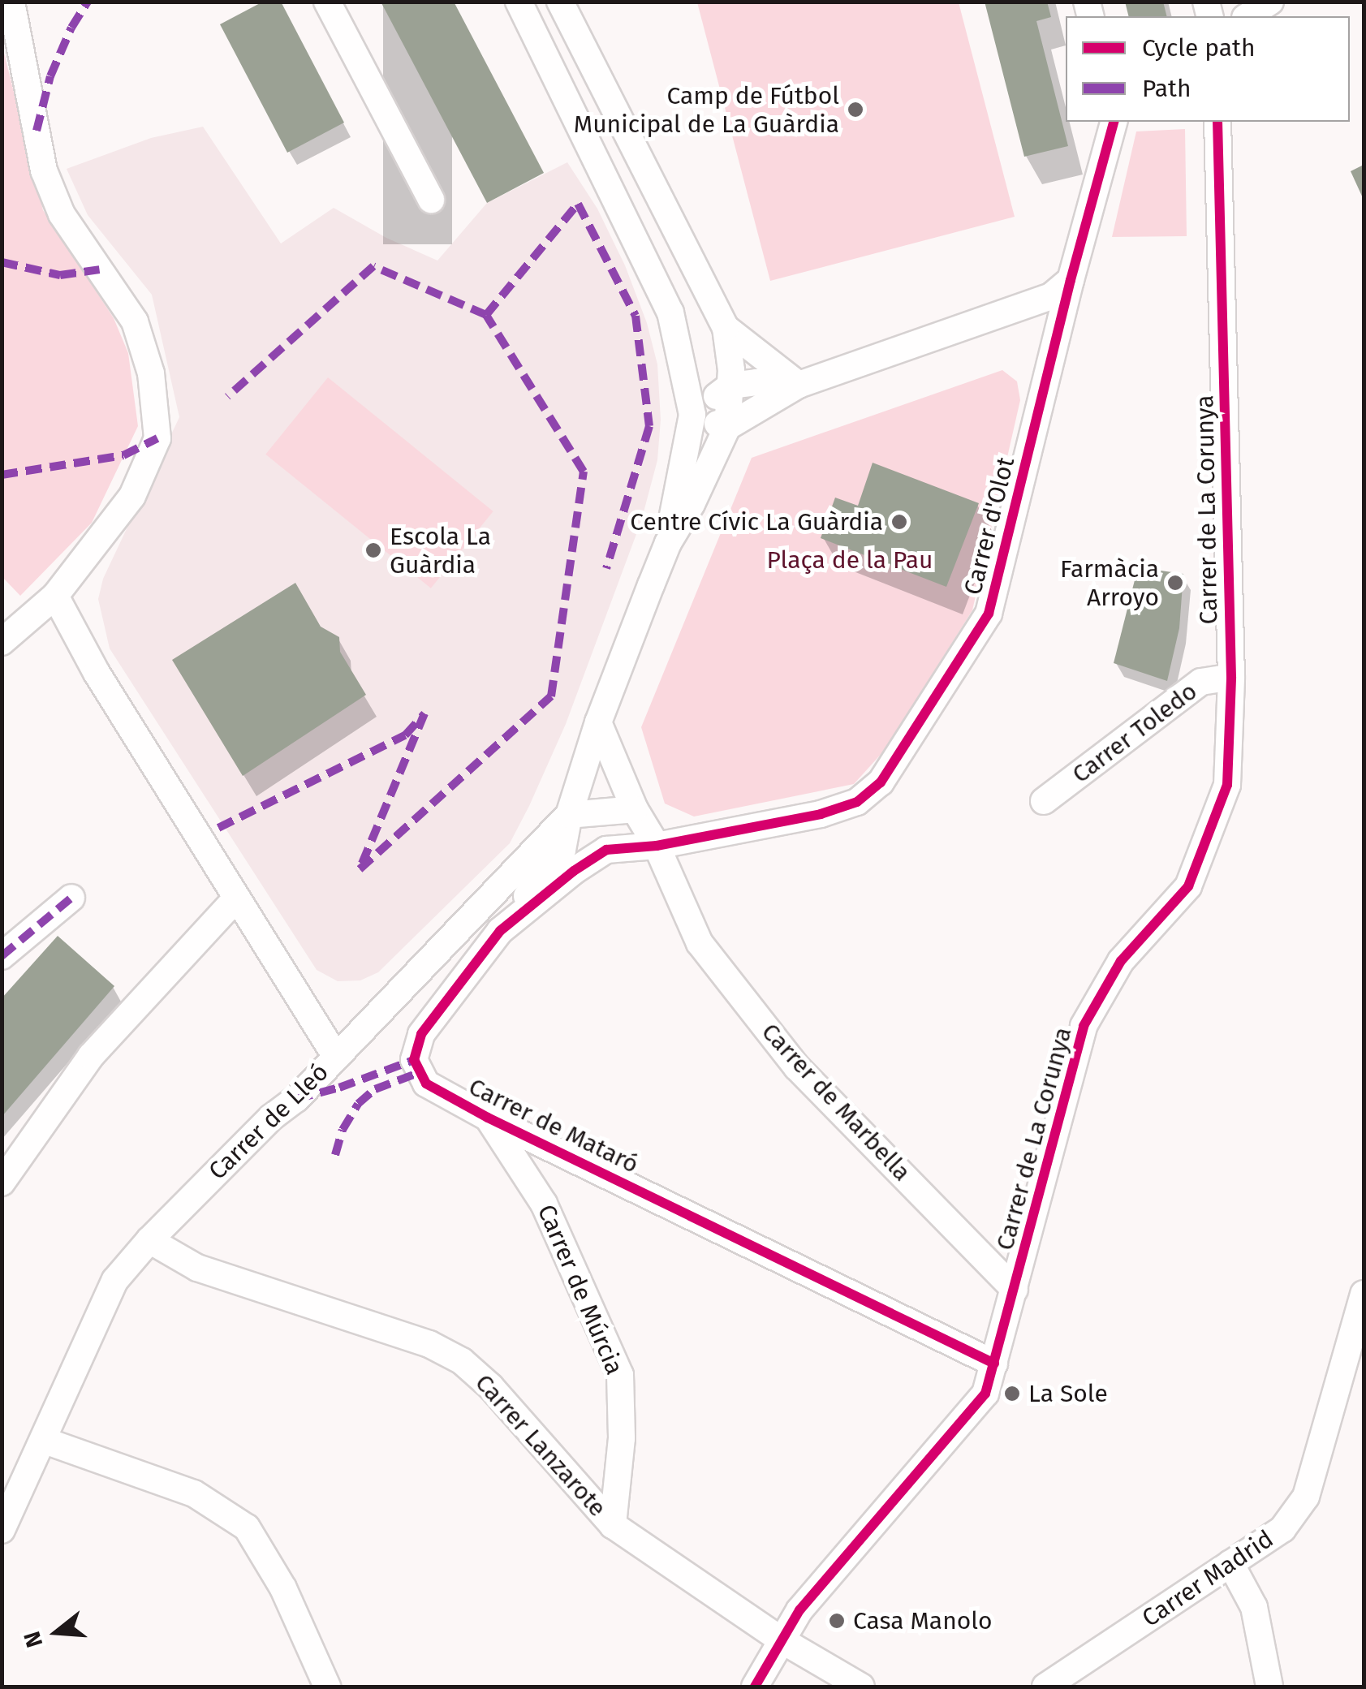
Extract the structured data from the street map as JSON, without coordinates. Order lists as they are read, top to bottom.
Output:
{
  "streets": {
    "street": [
      "Carrer de La Corunya",
      "Carrer d'Olot",
      "Carrer Toledo",
      "Carrer de Marbella",
      "Carrer de Lleó",
      "Carrer de Mataró",
      "Carrer de Múrcia",
      "Carrer Lanzarote",
      "Carrer Madrid"
    ]
  },
  "crossings": [
    ["Carrer de La Corunya", "Carrer Toledo"],
    ["Carrer de La Corunya", "Carrer de Marbella"],
    ["Carrer de La Corunya", "Carrer de Mataró"],
    ["Carrer de La Corunya", "Carrer Lanzarote"],
    ["Carrer d'Olot", "Carrer de Marbella"],
    ["Carrer d'Olot", "Carrer de Mataró"],
    ["Carrer de Marbella", "Carrer de Mataró"],
    ["Carrer de Lleó", "Carrer de Mataró"],
    ["Carrer de Lleó", "Carrer Lanzarote"],
    ["Carrer de Mataró", "Carrer de Múrcia"],
    ["Carrer de Múrcia", "Carrer Lanzarote"]
  ],
  "parks": ["Plaça de la Pau"],
  "places": [
    "Camp de Fútbol Municipal de La Guàrdia",
    "Centre Cívic La Guàrdia",
    "Escola La Guàrdia",
    "Farmàcia Arroyo",
    "La Sole",
    "Casa Manolo"
  ],
  "legend": ["Cycle path", "Path"],
  "north": "left"
}
